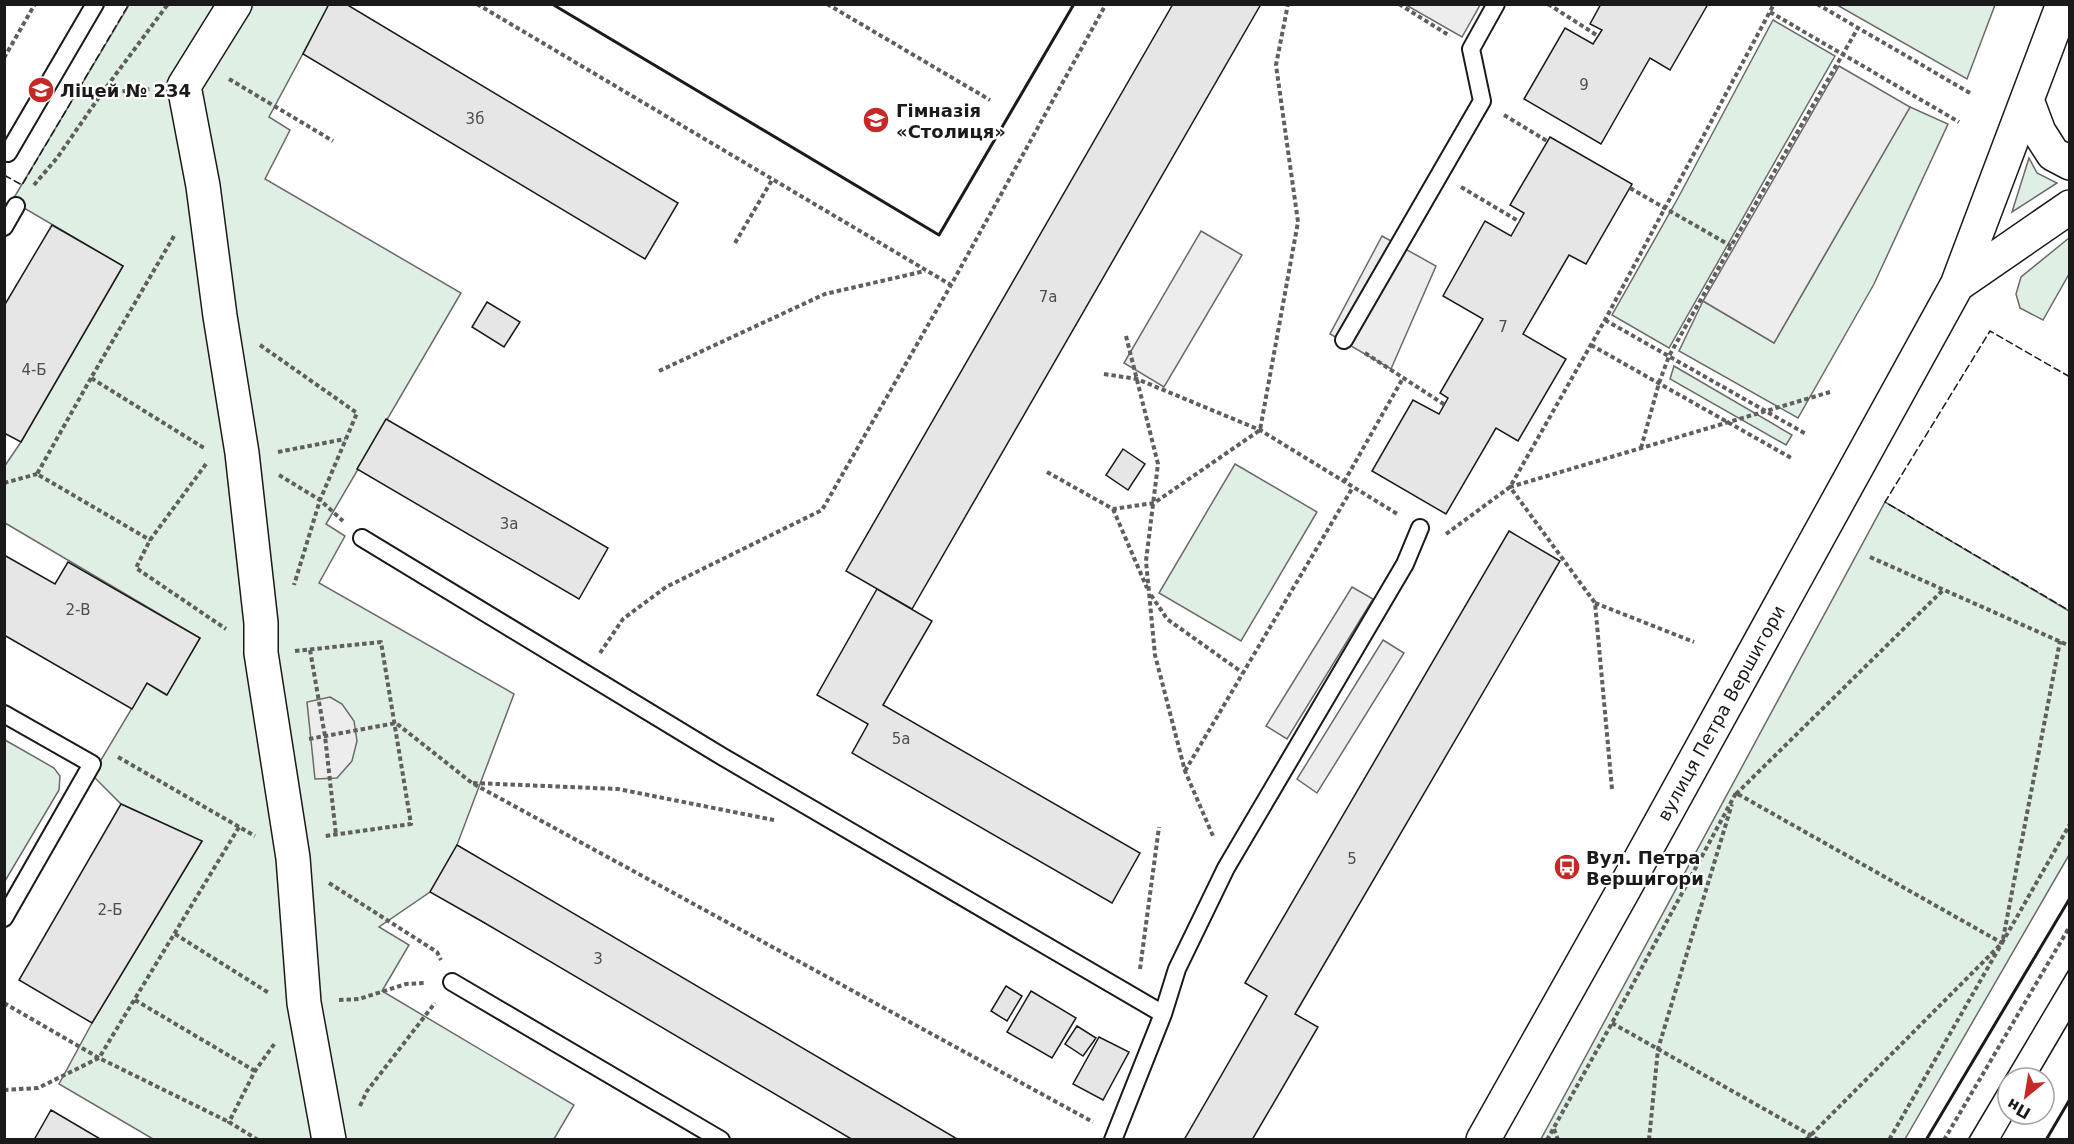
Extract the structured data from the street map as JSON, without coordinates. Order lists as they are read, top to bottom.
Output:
{
  "streets": {
    "main road": ["вулиця Петра Вершигори"]
  },
  "places": {
    "school or university": ["Ліцей № 234", "Гімназія «Столиця»"],
    "bus stop": ["Вул. Петра Вершигори"]
  },
  "house_numbers": [
    "9",
    "3б",
    "7а",
    "7",
    "4-Б",
    "3а",
    "2-В",
    "5а",
    "5",
    "2-Б",
    "3"
  ],
  "north": "bottom left"
}
